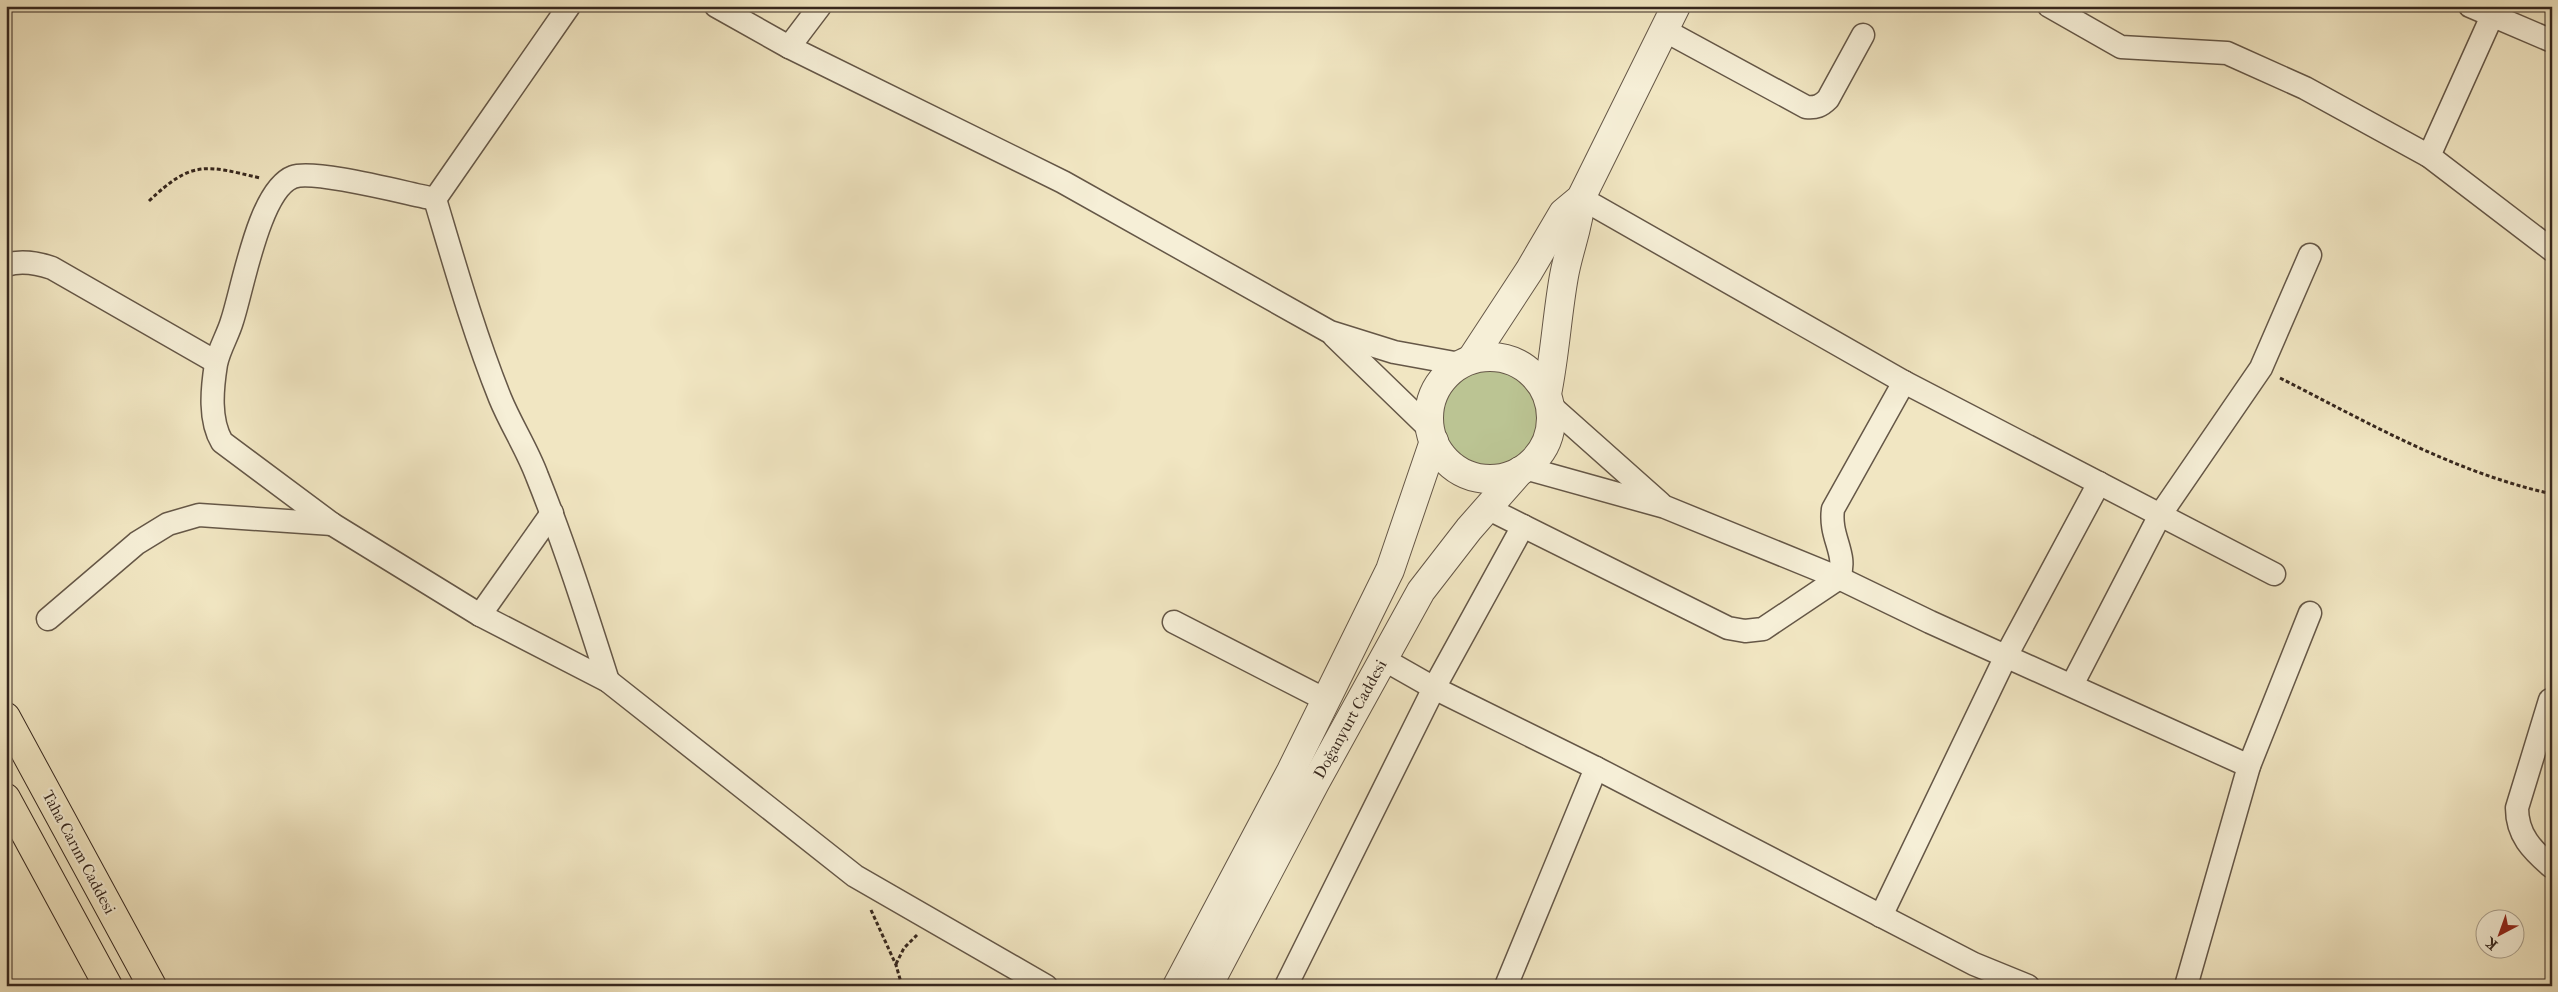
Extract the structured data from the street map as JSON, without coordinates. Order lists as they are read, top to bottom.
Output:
{
  "streets": {
    "main road": ["Taha Carım Caddesi"],
    "street": ["Doğanyurt Caddesi"]
  },
  "north": "bottom left"
}
